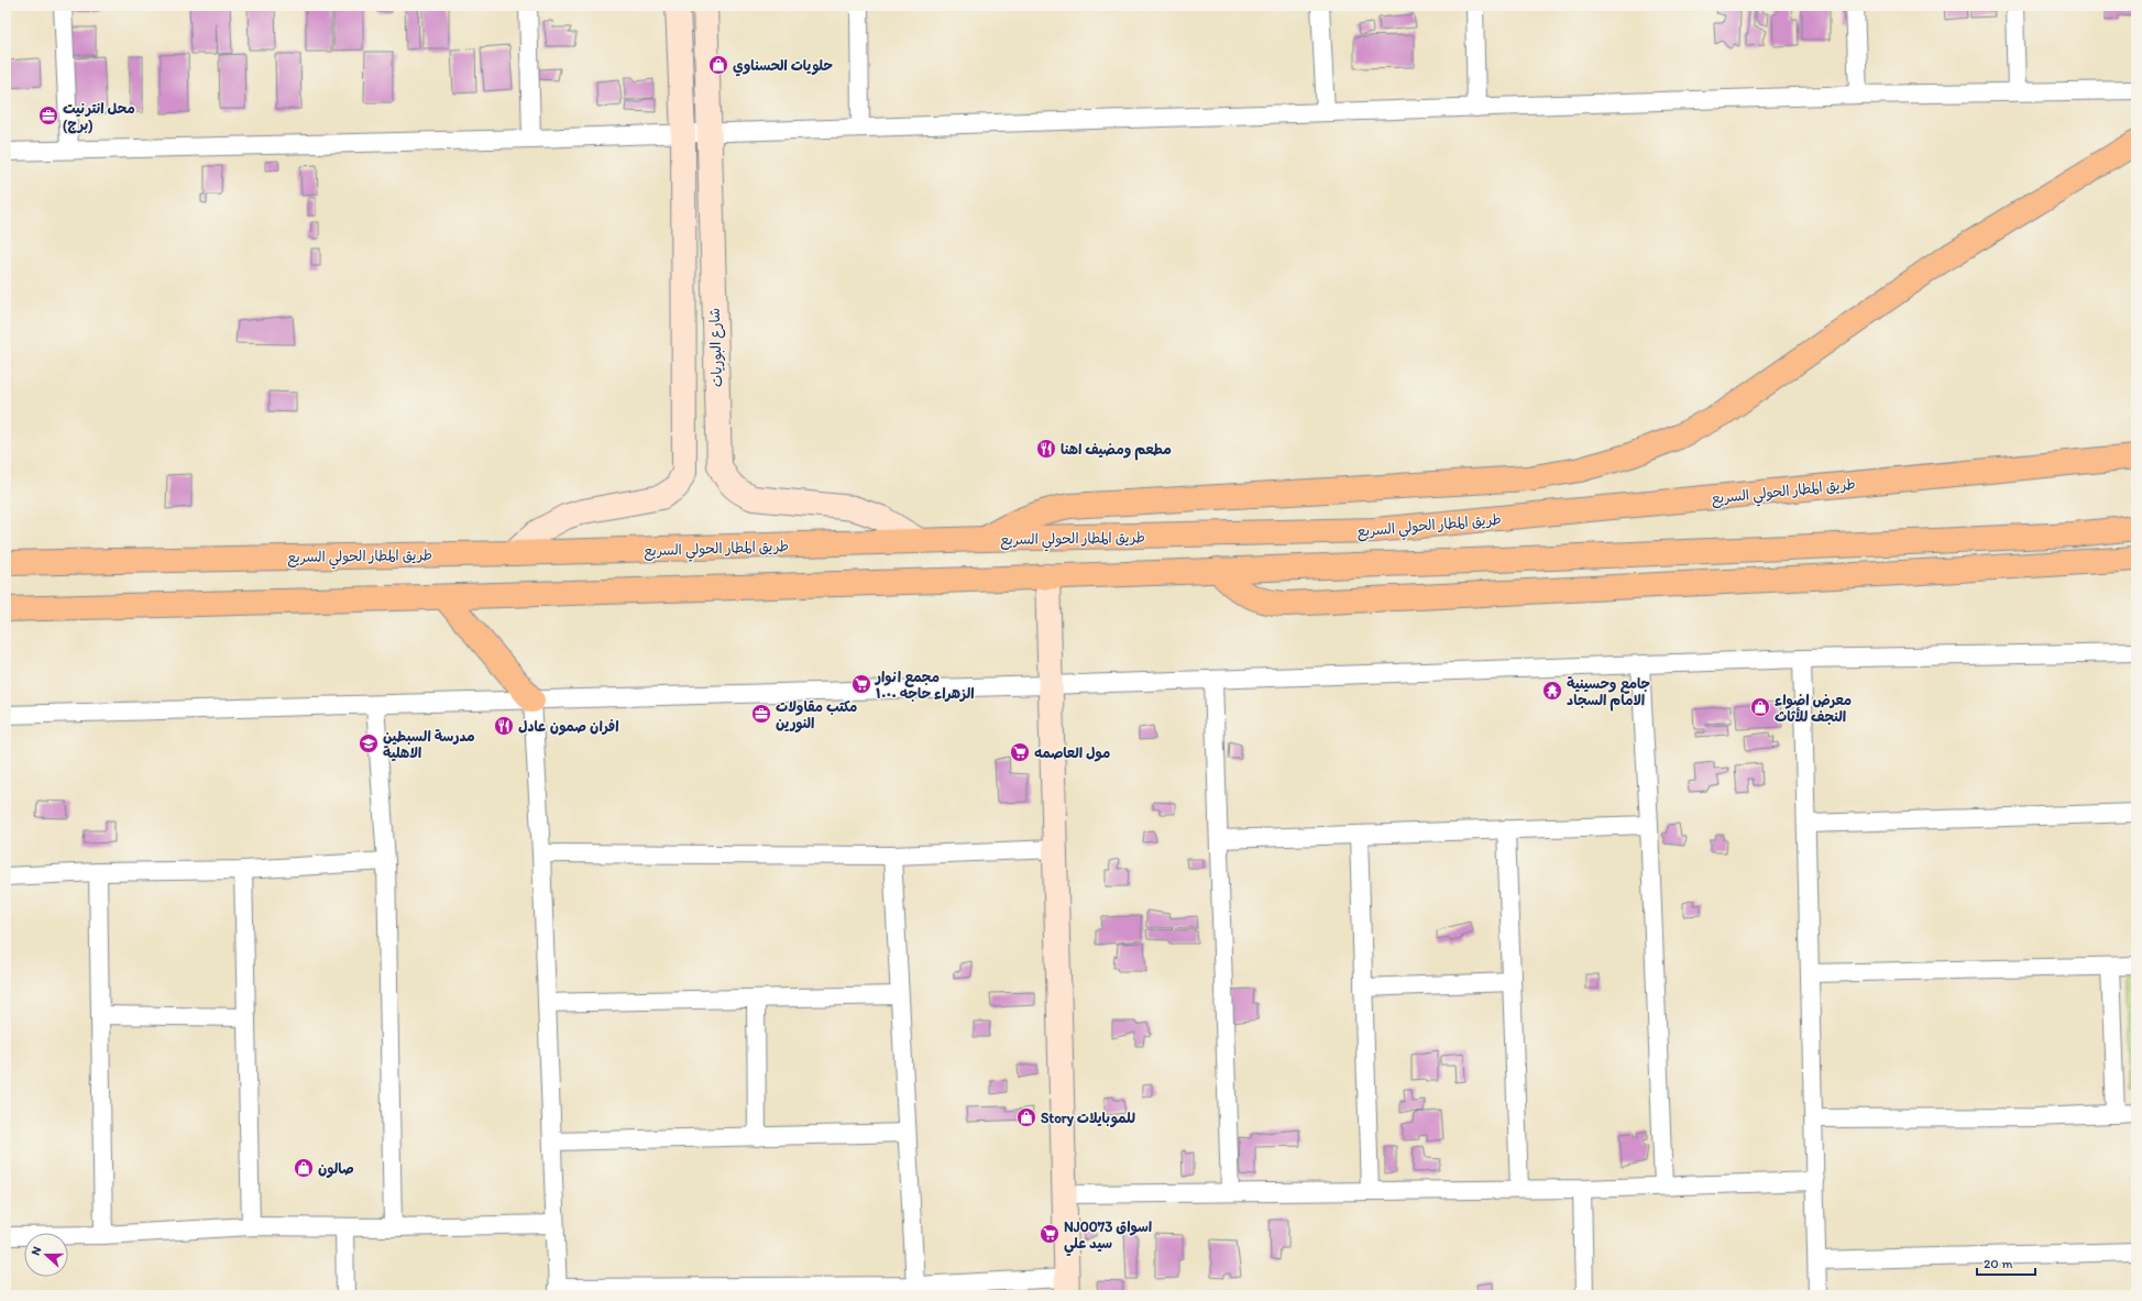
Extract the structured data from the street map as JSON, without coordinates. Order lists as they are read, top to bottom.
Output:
{
  "streets": {
    "highway": ["طريق المطار الحولي السريع"],
    "street": ["شارع البوريات"]
  },
  "crossings": [
    ["شارع البوريات", "طريق المطار الحولي السريع"]
  ],
  "places": {
    "shop": [
      "حلويات الحسناوي",
      "معرض اضواء النجف للأثاث",
      "Story للموبايلات",
      "صالون"
    ],
    "office": ["محل انترنيت (برج)", "مكتب مقاولات النورين"],
    "restaurant": ["مطعم ومضيف اهنا", "افران صمون عادل"],
    "supermarket": ["مجمع انوار الزهراء حاجه ١٠٠٠", "مول العاصمه", "NJ0073 اسواق سيد علي"],
    "temple": ["جامع وحسينية الامام السجاد"],
    "school or university": ["مدرسة السبطين الاهلية"]
  },
  "scale_bar": "20 m",
  "north": "left"
}
